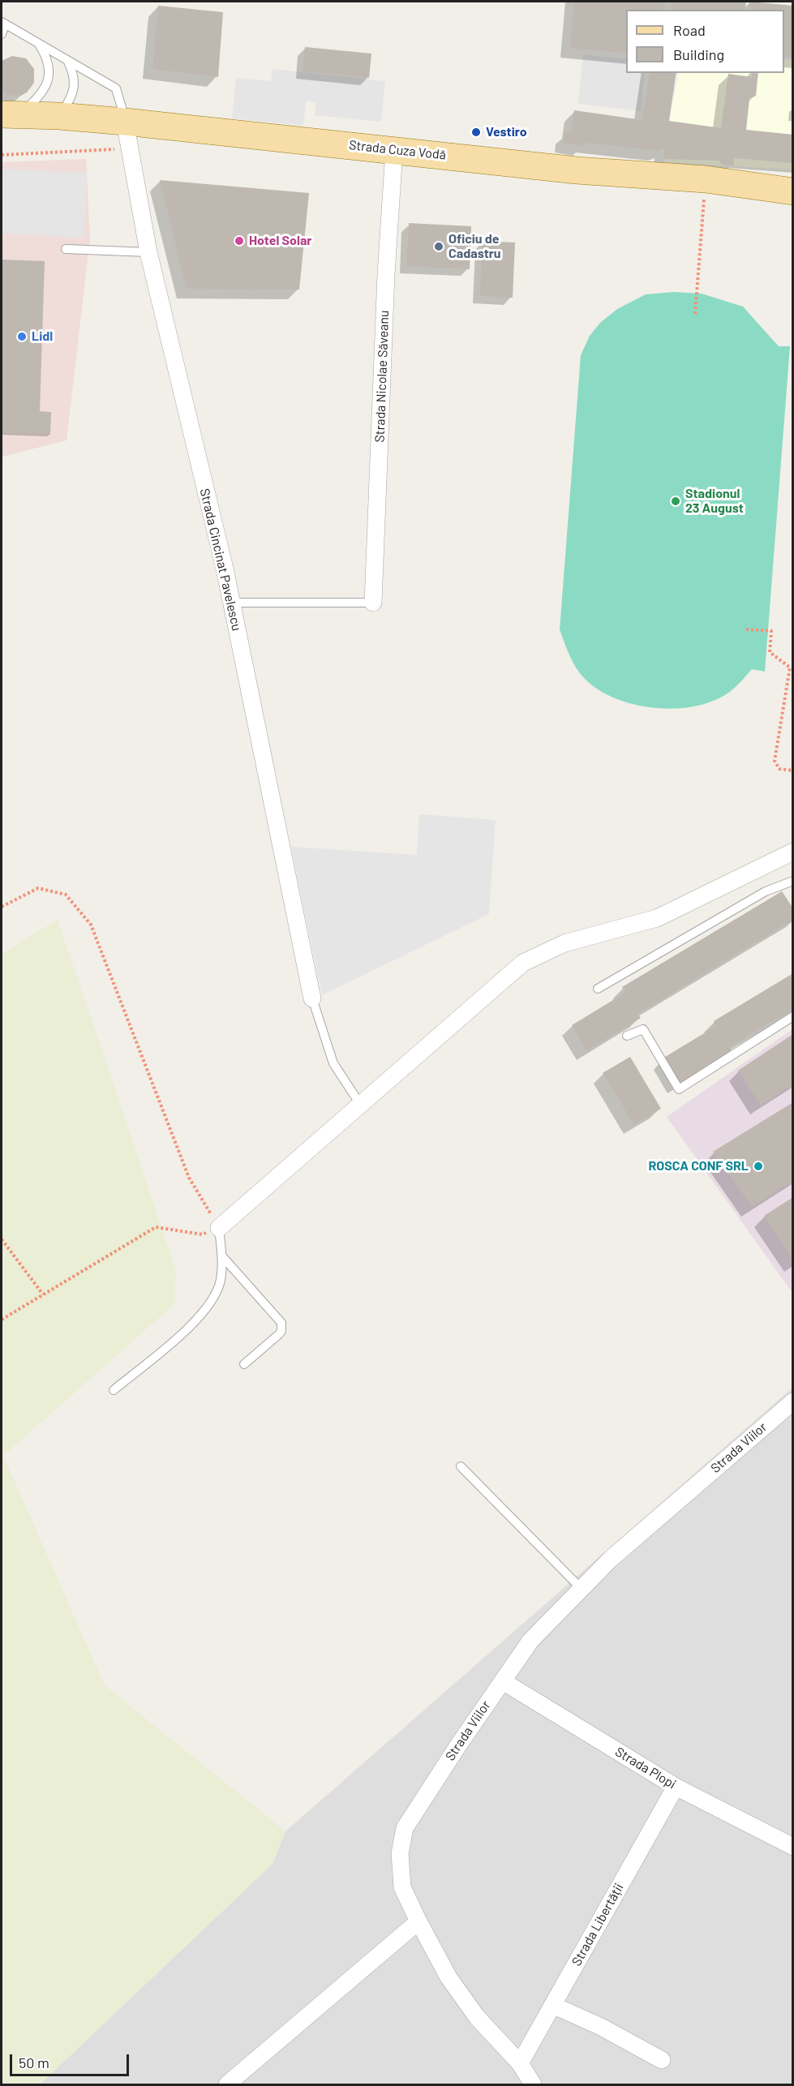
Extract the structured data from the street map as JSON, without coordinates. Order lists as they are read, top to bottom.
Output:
{
  "streets": {
    "main road": ["Strada Cuza Vodă"],
    "street": [
      "Strada Nicolae Săveanu",
      "Strada Cincinat Pavelescu",
      "Strada Viilor",
      "Strada Plopi",
      "Strada Libertății"
    ]
  },
  "crossings": [
    ["Strada Cuza Vodă", "Strada Nicolae Săveanu"],
    ["Strada Cuza Vodă", "Strada Cincinat Pavelescu"],
    ["Strada Viilor", "Strada Plopi"],
    ["Strada Plopi", "Strada Libertății"]
  ],
  "places": [
    "Vestiro",
    "Hotel Solar",
    "Oficiu de Cadastru",
    "Lidl",
    "Stadionul 23 August",
    "ROSCA CONF SRL"
  ],
  "legend": ["Road", "Building"],
  "scale_bar": "50 m"
}
